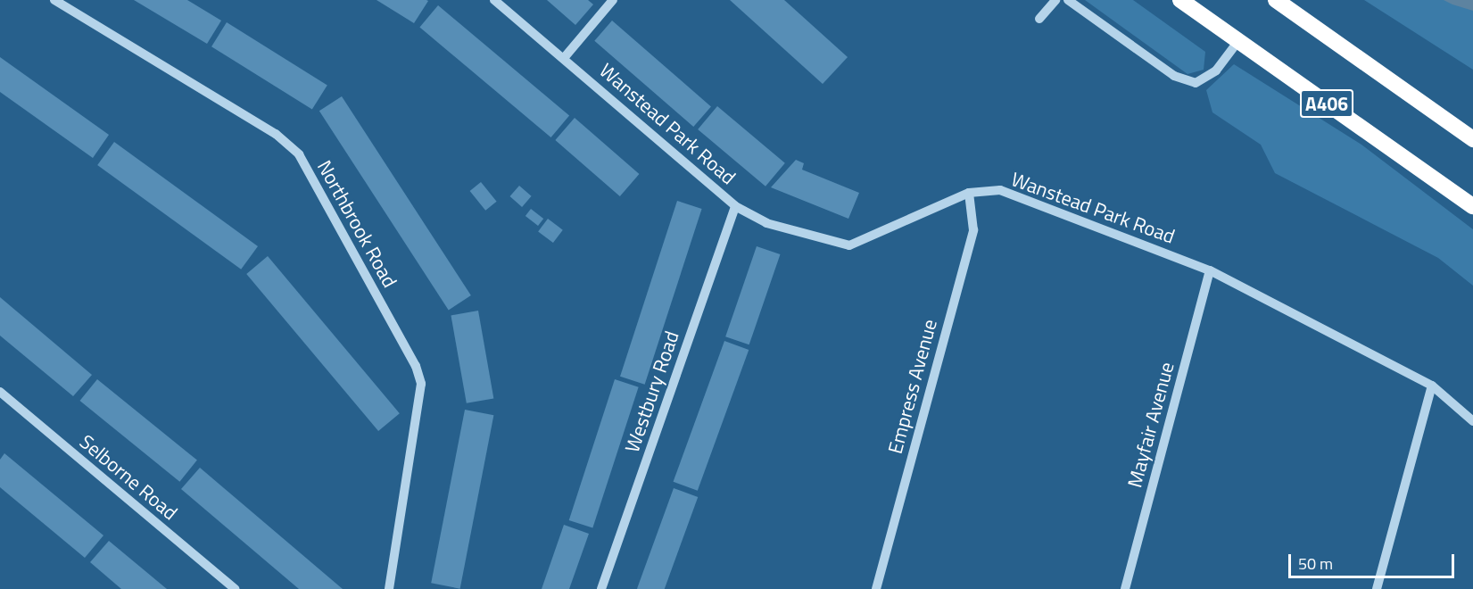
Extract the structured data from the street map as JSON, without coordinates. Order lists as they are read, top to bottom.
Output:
{
  "streets": {
    "highway": ["A406"],
    "street": [
      "Wanstead Park Road",
      "Northbrook Road",
      "Empress Avenue",
      "Westbury Road",
      "Mayfair Avenue",
      "Selborne Road"
    ]
  },
  "crossings": [
    ["Wanstead Park Road", "Empress Avenue"],
    ["Wanstead Park Road", "Westbury Road"],
    ["Wanstead Park Road", "Mayfair Avenue"]
  ],
  "scale_bar": "50 m"
}
